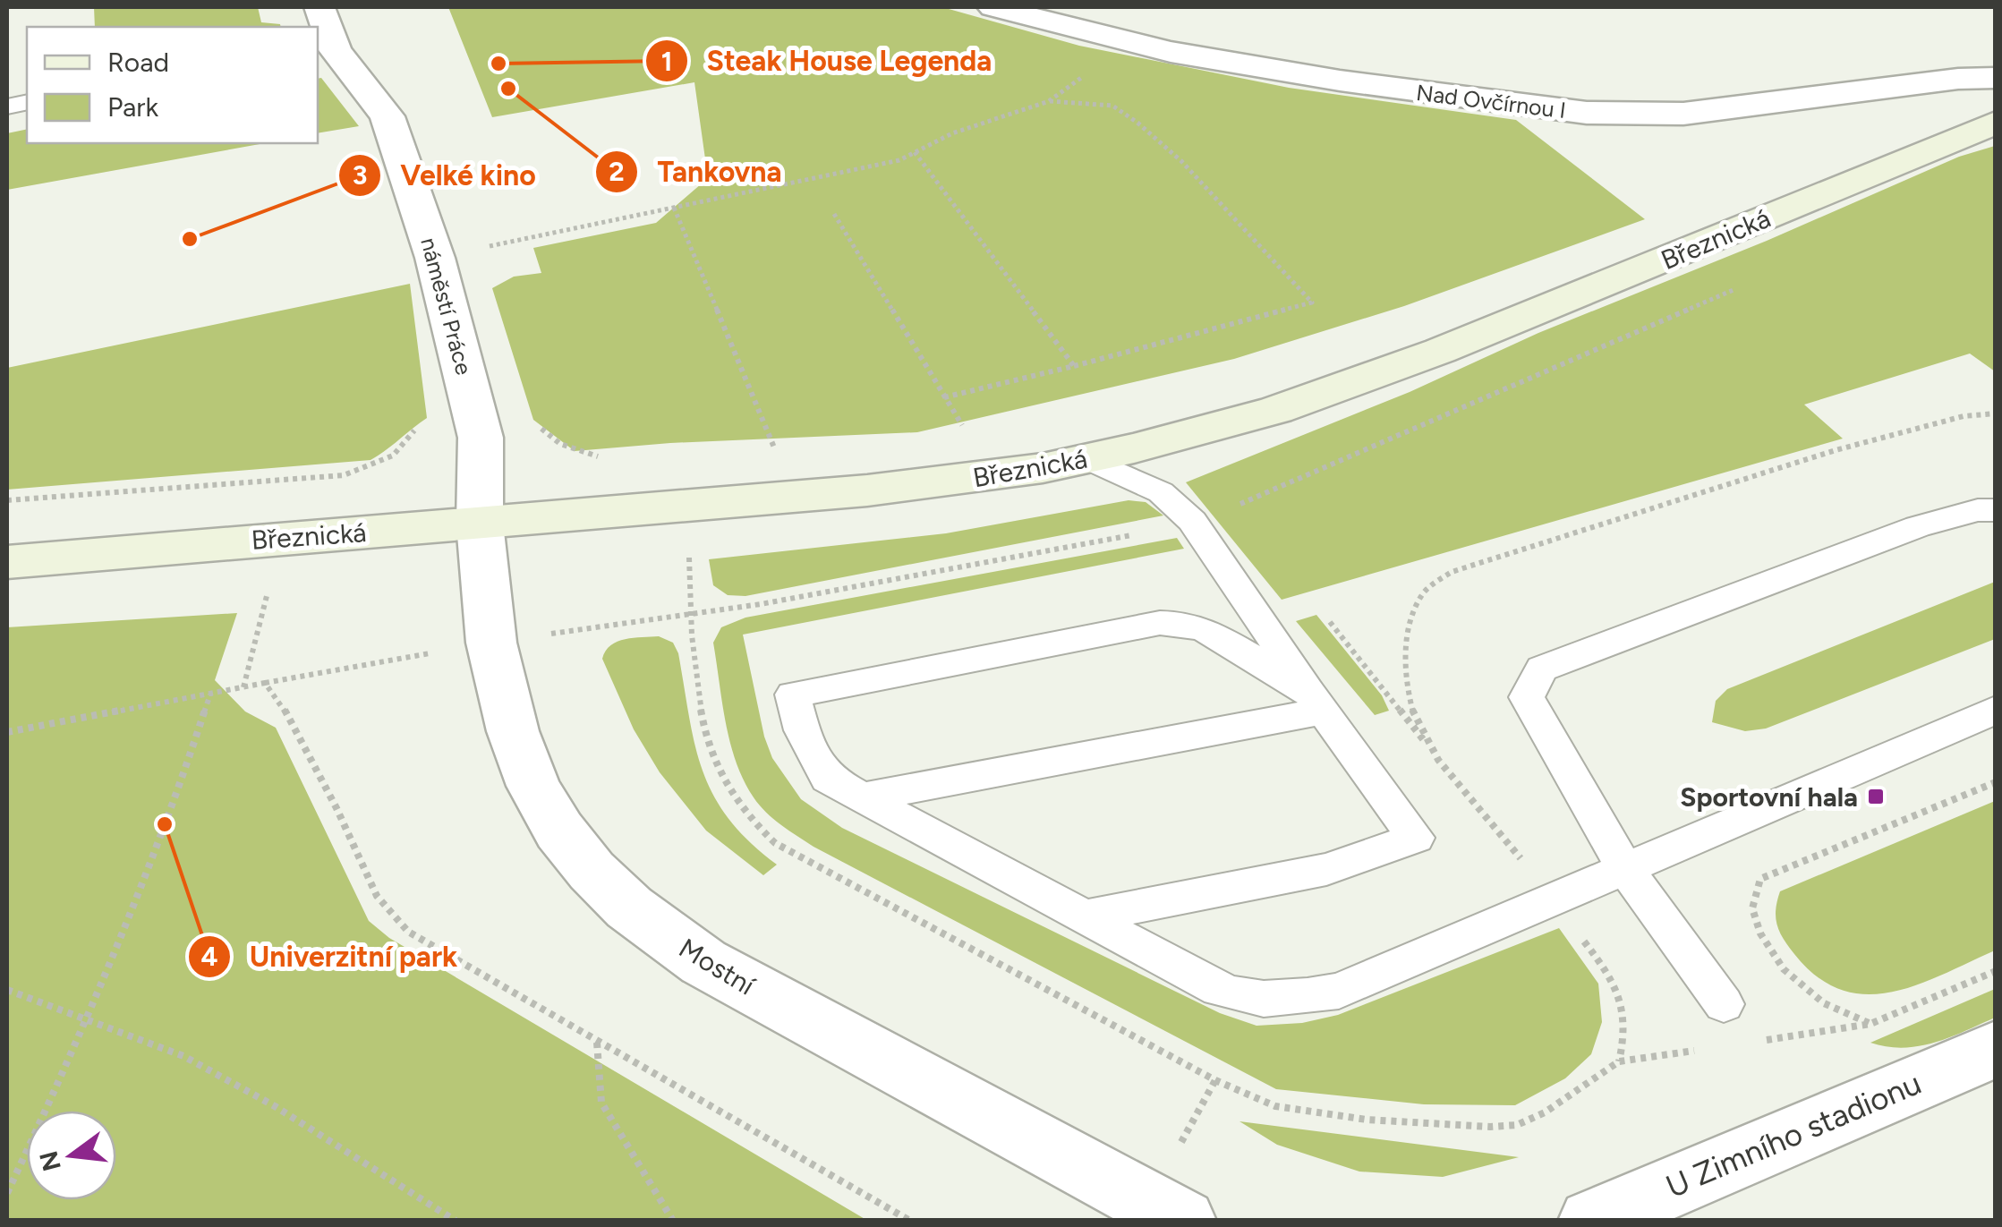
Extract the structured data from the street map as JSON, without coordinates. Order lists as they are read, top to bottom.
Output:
{
  "streets": {
    "main road": ["Březnická"],
    "street": [
      "Nad Ovčírnou I",
      "náměstí Práce",
      "Mostní",
      "U Zimního stadionu"
    ]
  },
  "crossings": [
    ["Březnická", "náměstí Práce"],
    ["Březnická", "Mostní"],
    ["náměstí Práce", "Mostní"]
  ],
  "places": {
    "other": [
      "Steak House Legenda",
      "Tankovna",
      "Velké kino",
      "Univerzitní park"
    ],
    "transit": ["Sportovní hala"]
  },
  "legend": ["Road", "Park"],
  "north": "left"
}
